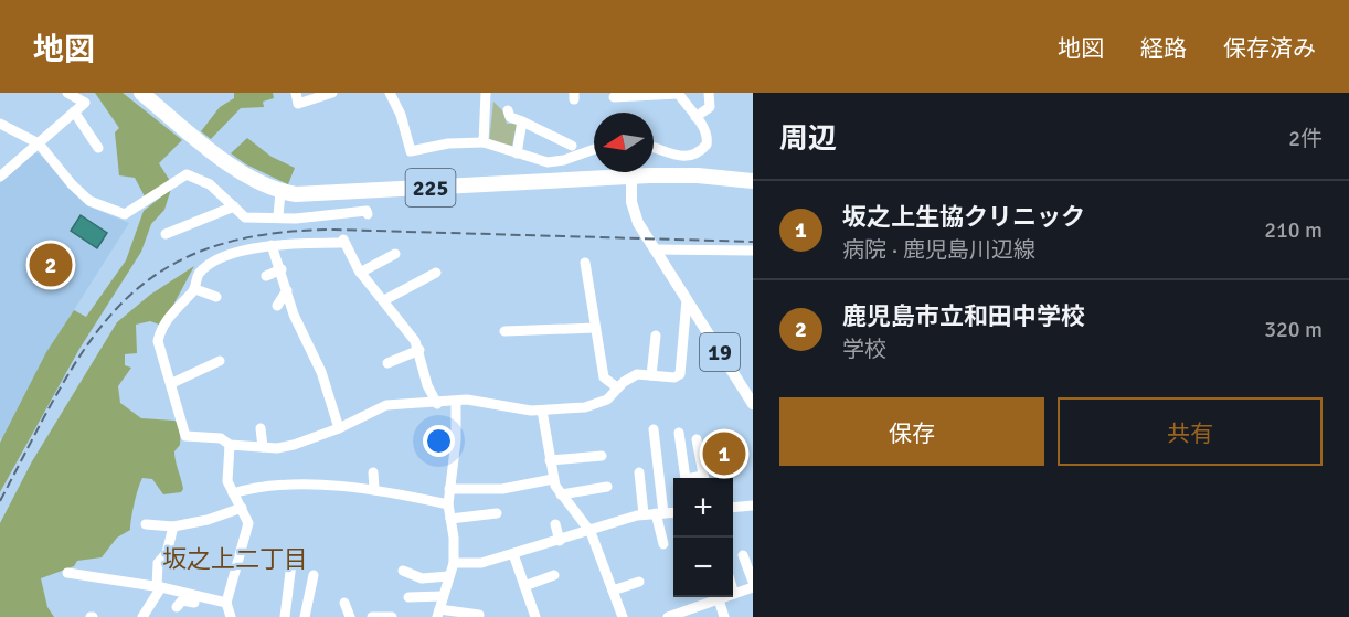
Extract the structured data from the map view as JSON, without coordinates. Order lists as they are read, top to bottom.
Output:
{
  "streets": {
    "highway": ["225"],
    "main road": ["19"]
  },
  "districts": ["坂之上二丁目"],
  "north": "left",
  "page": {
    "header": "地図",
    "nav": ["地図", "経路", "保存済み"],
    "heading": ["周辺", "2件"],
    "list": [
      {
        "mark": "1",
        "name": "坂之上生協クリニック",
        "note": "病院 · 鹿児島川辺線",
        "value": "210 m"
      },
      {
        "mark": "2",
        "name": "鹿児島市立和田中学校",
        "note": "学校",
        "value": "320 m"
      }
    ],
    "pins": ["2", "1"],
    "buttons": ["保存", "共有"],
    "map_buttons": ["+", "−"]
  }
}
